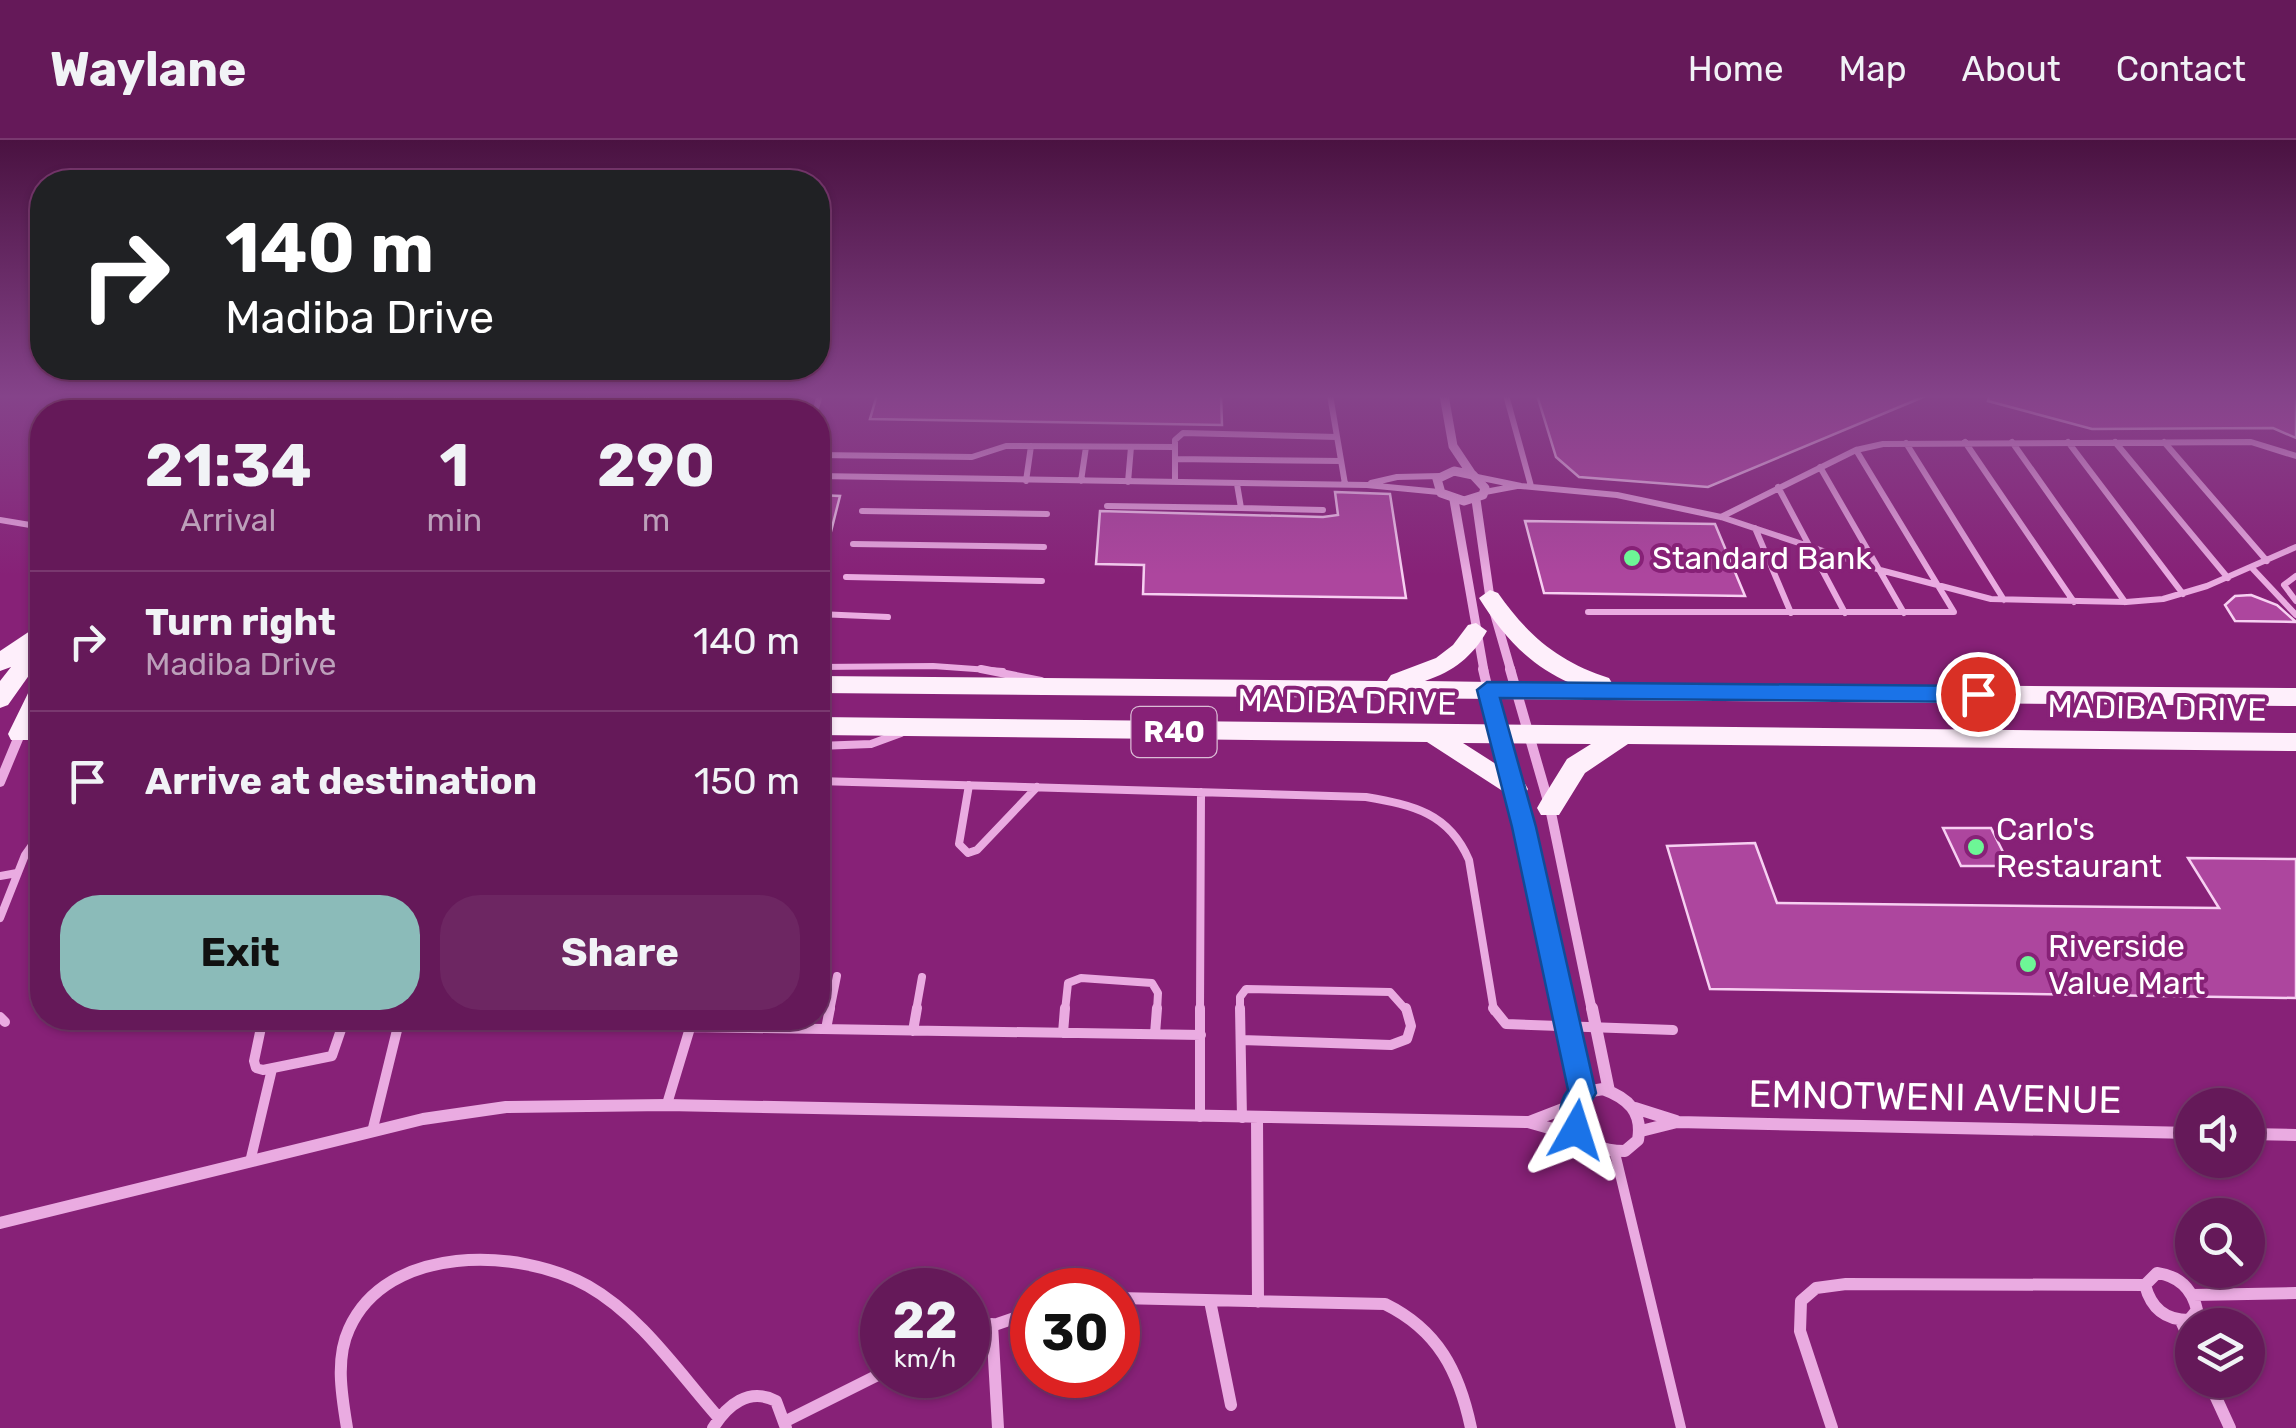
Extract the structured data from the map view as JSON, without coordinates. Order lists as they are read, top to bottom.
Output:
{
  "streets": {
    "main road": ["MADIBA DRIVE", "R40"],
    "street": ["EMNOTWENI AVENUE"]
  },
  "places": ["Standard Bank", "Carlo's Restaurant", "Riverside Value Mart"],
  "page": {
    "header": "Waylane",
    "nav": [
      "Home",
      "Map",
      "About",
      "Contact"
    ],
    "turn": ["140 m", "Madiba Drive"],
    "eta": [
      "21:34",
      "Arrival",
      "1",
      "min",
      "290",
      "m"
    ],
    "list": [
      {
        "name": "Turn right",
        "note": "Madiba Drive",
        "value": "140 m"
      },
      {
        "name": "Arrive at destination",
        "value": "150 m"
      }
    ],
    "buttons": ["Exit", "Share"],
    "speed": "22 km/h",
    "limit": "30"
  }
}
